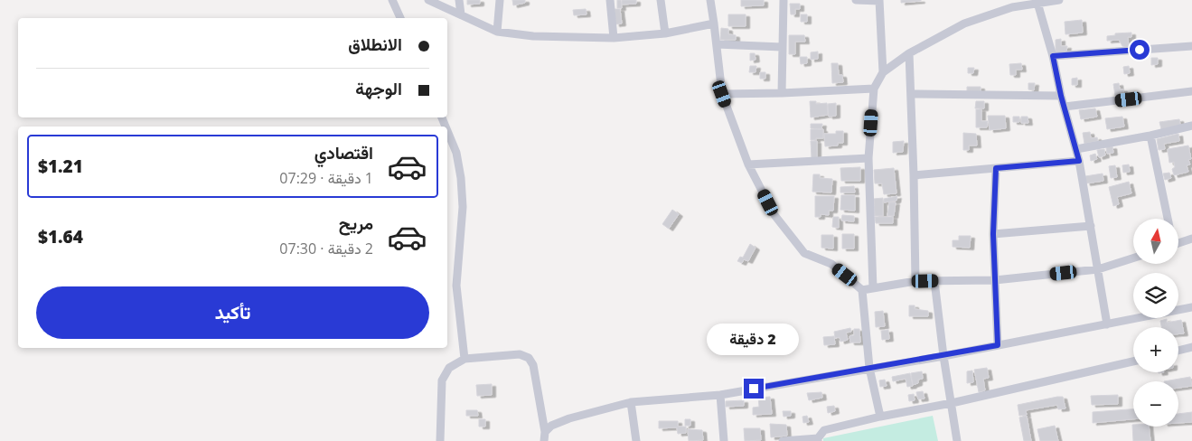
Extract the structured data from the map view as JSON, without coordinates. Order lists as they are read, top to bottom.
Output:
{
  "north": "top",
  "page": {
    "banner": ["الانطلاق", "الوجهة"],
    "list": [
      {
        "name": "اقتصادي",
        "note": "1 دقيقة · 07:29",
        "value": "$1.21"
      },
      {
        "name": "مريح",
        "note": "2 دقيقة · 07:30",
        "value": "$1.64"
      }
    ],
    "map_buttons": ["+", "−"],
    "buttons": "تأكيد",
    "bubble": "2 دقيقة"
  }
}
